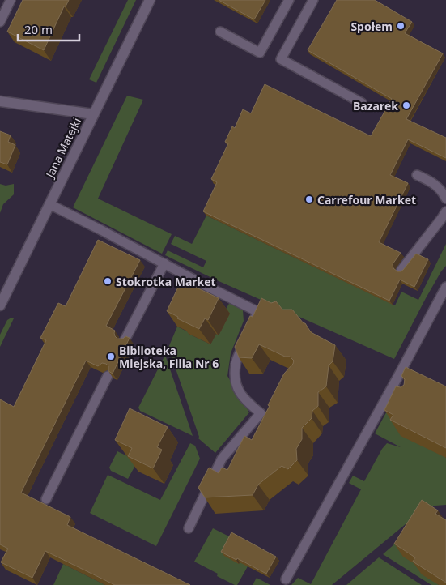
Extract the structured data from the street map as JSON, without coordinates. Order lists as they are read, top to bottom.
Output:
{
  "streets": {
    "main road": ["Jana Matejki"]
  },
  "places": [
    "Społem",
    "Bazarek",
    "Carrefour Market",
    "Stokrotka Market",
    "Biblioteka Miejska, Filia Nr 6"
  ],
  "scale_bar": "20 m"
}
